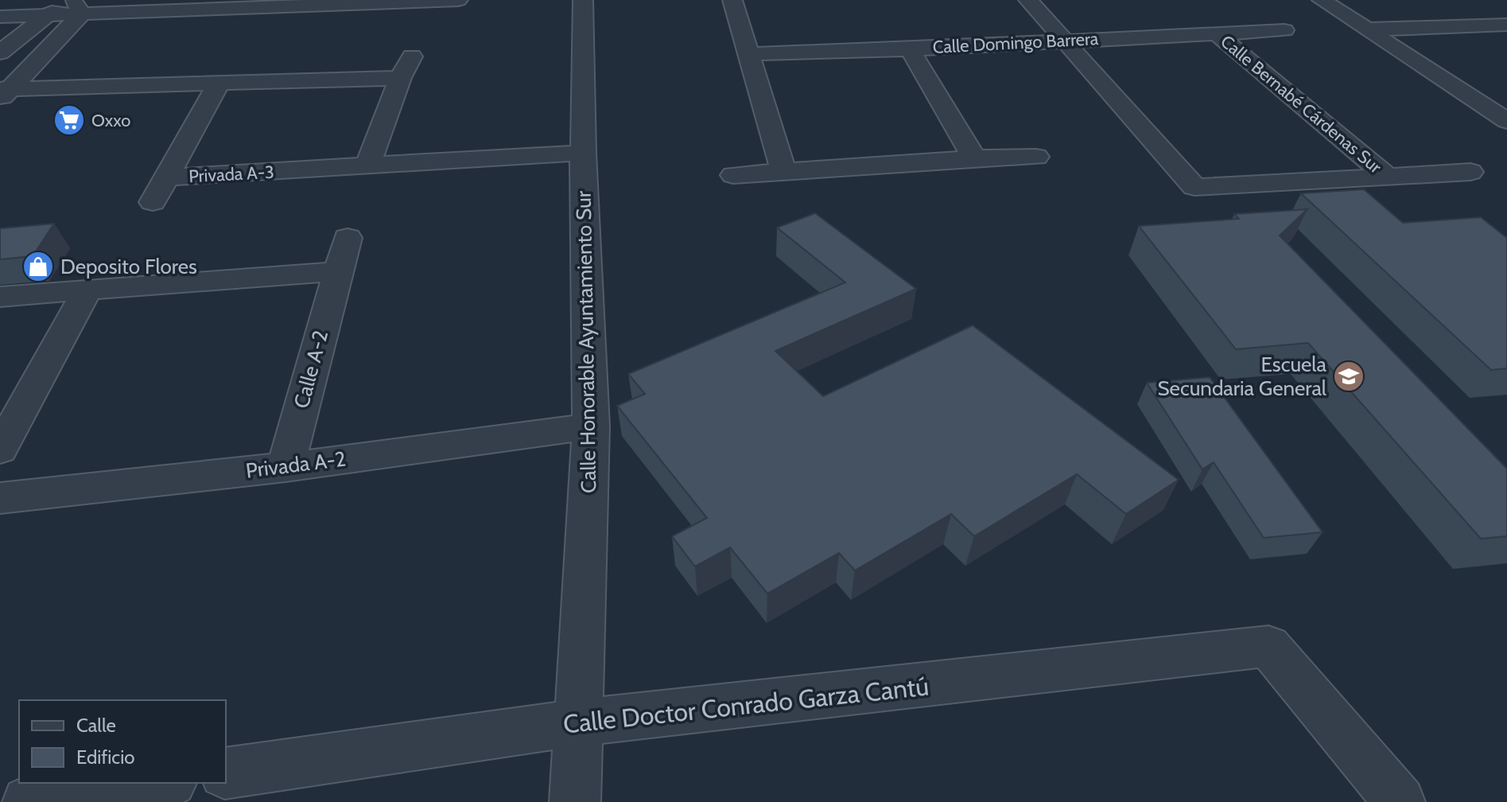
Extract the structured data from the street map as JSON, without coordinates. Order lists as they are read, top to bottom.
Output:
{
  "streets": {
    "street": [
      "Calle Domingo Barrera",
      "Calle Bernabé Cárdenas Sur",
      "Privada A-3",
      "Calle Honorable Ayuntamiento Sur",
      "Calle A-2",
      "Privada A-2",
      "Calle Doctor Conrado Garza Cantú"
    ]
  },
  "crossings": [
    ["Calle Domingo Barrera", "Calle Bernabé Cárdenas Sur"],
    ["Privada A-3", "Calle Honorable Ayuntamiento Sur"],
    ["Calle Honorable Ayuntamiento Sur", "Privada A-2"],
    ["Calle Honorable Ayuntamiento Sur", "Calle Doctor Conrado Garza Cantú"],
    ["Calle A-2", "Privada A-2"]
  ],
  "places": {
    "supermarket": ["Oxxo"],
    "shop": ["Deposito Flores"],
    "school or university": ["Escuela Secundaria General"]
  },
  "legend": ["Calle", "Edificio"]
}
